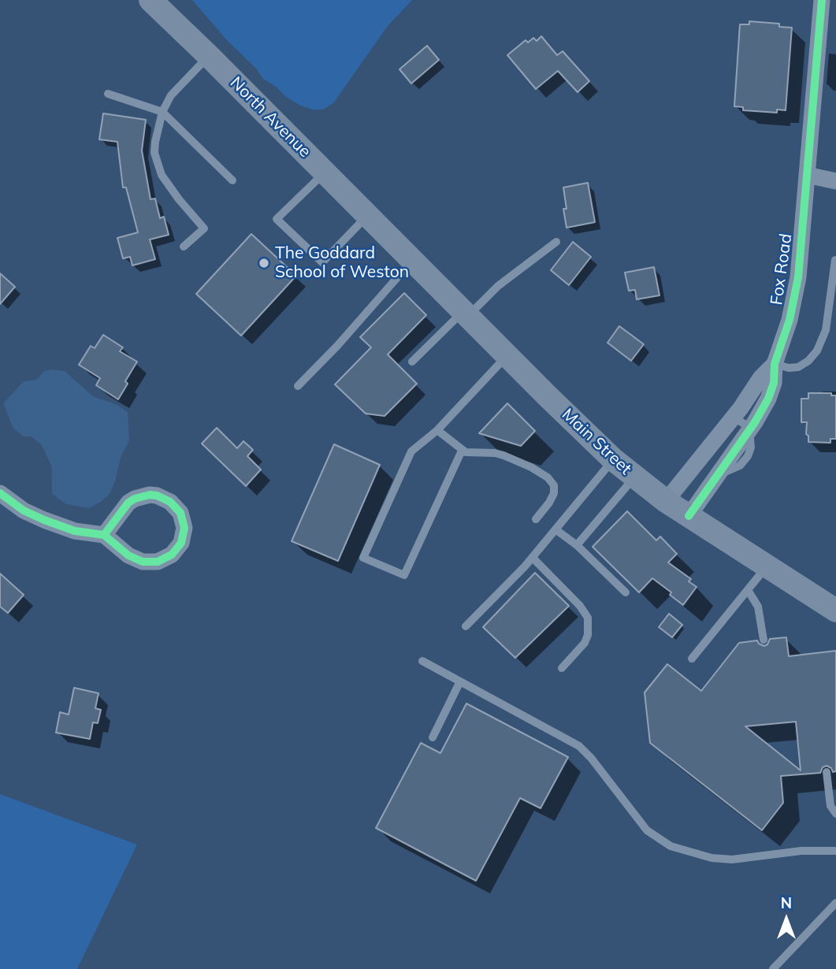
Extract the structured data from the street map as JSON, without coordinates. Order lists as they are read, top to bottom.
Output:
{
  "streets": {
    "main road": ["North Avenue", "Main Street"],
    "street": ["Fox Road"]
  },
  "crossings": [
    ["North Avenue", "Main Street"],
    ["Fox Road", "Main Street"]
  ],
  "places": ["The Goddard School of Weston"],
  "north": "top"
}
